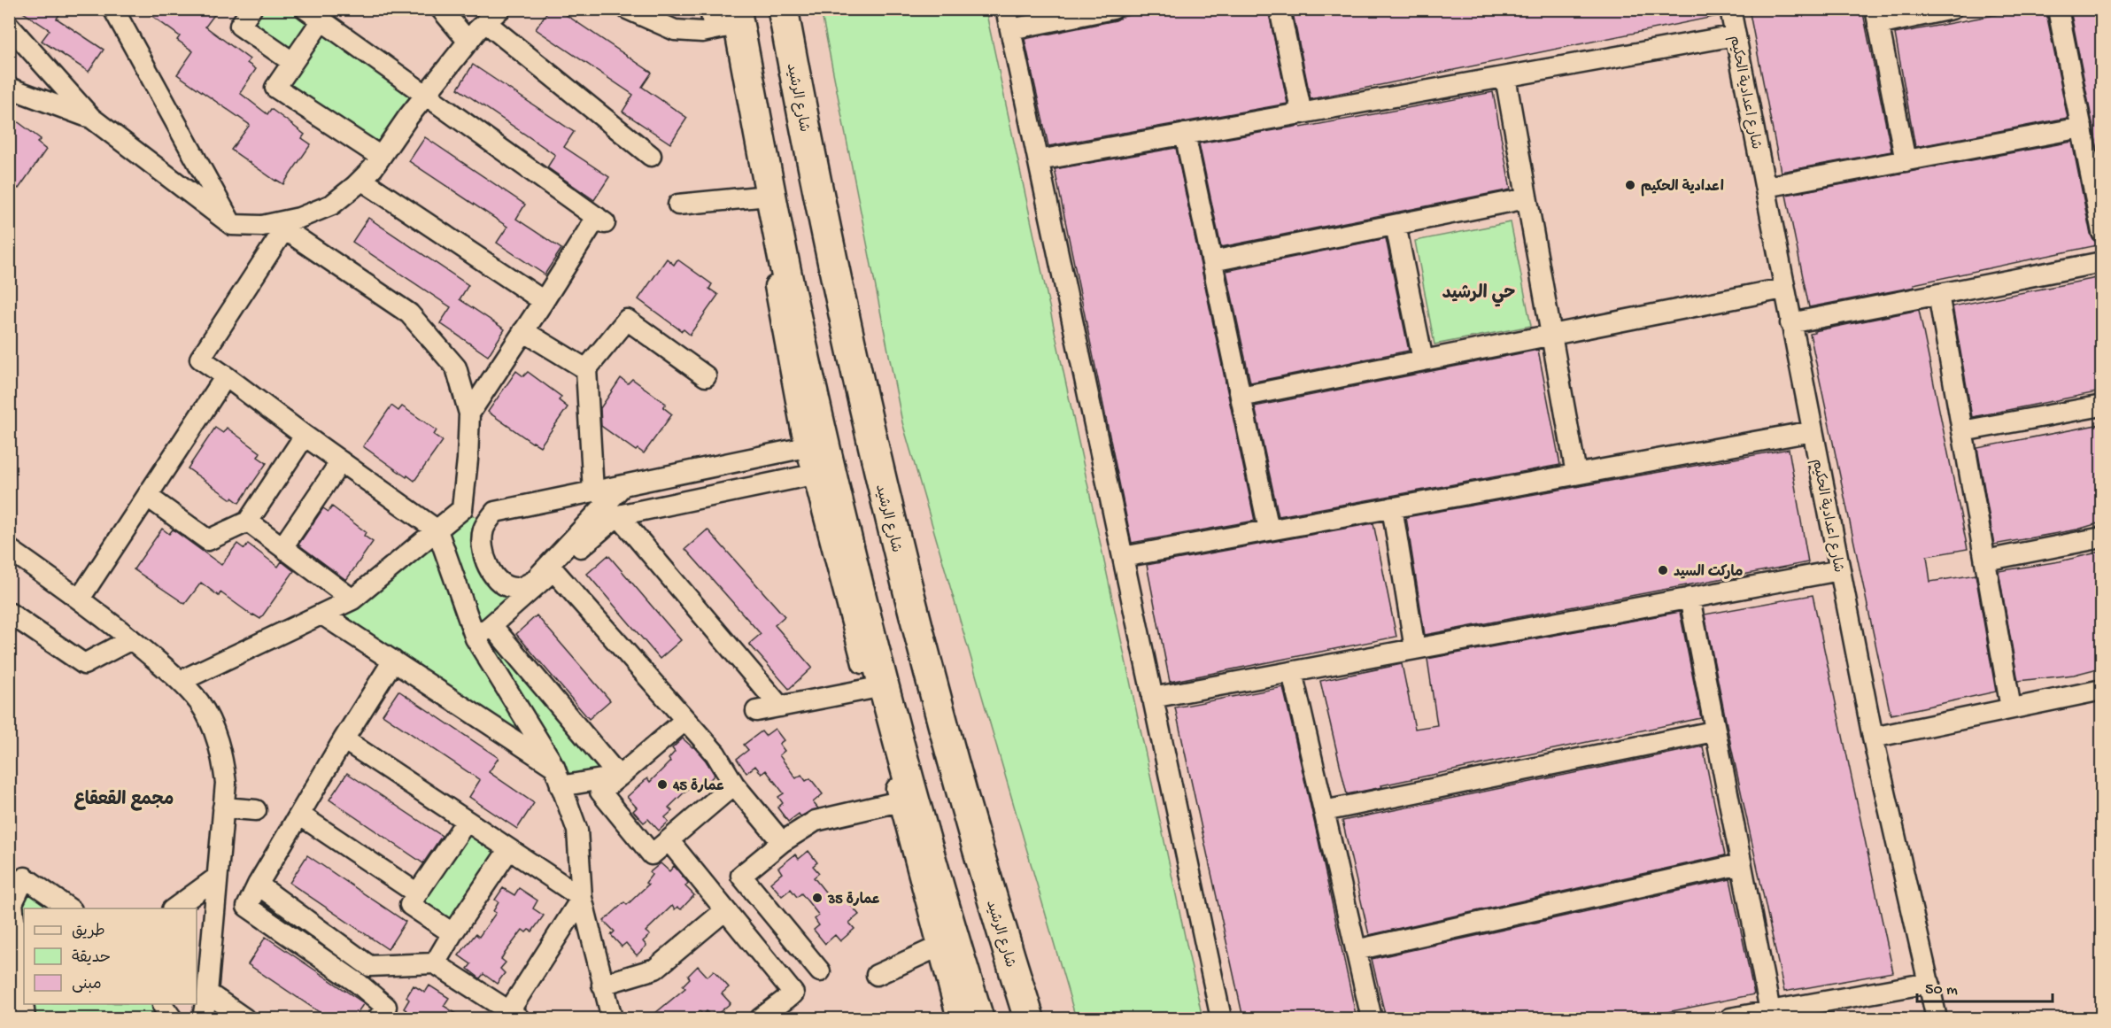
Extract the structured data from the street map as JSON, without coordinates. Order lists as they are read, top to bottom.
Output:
{
  "streets": {
    "street": ["شارع اعدادية الحكيم", "شارع الرشيد"]
  },
  "districts": ["حي الرشيد", "مجمع القعقاع"],
  "places": [
    "اعدادية الحكيم",
    "ماركت السيد",
    "عمارة 45",
    "عمارة 35"
  ],
  "legend": ["طريق", "حديقة", "مبنى"],
  "scale_bar": "50 m"
}
